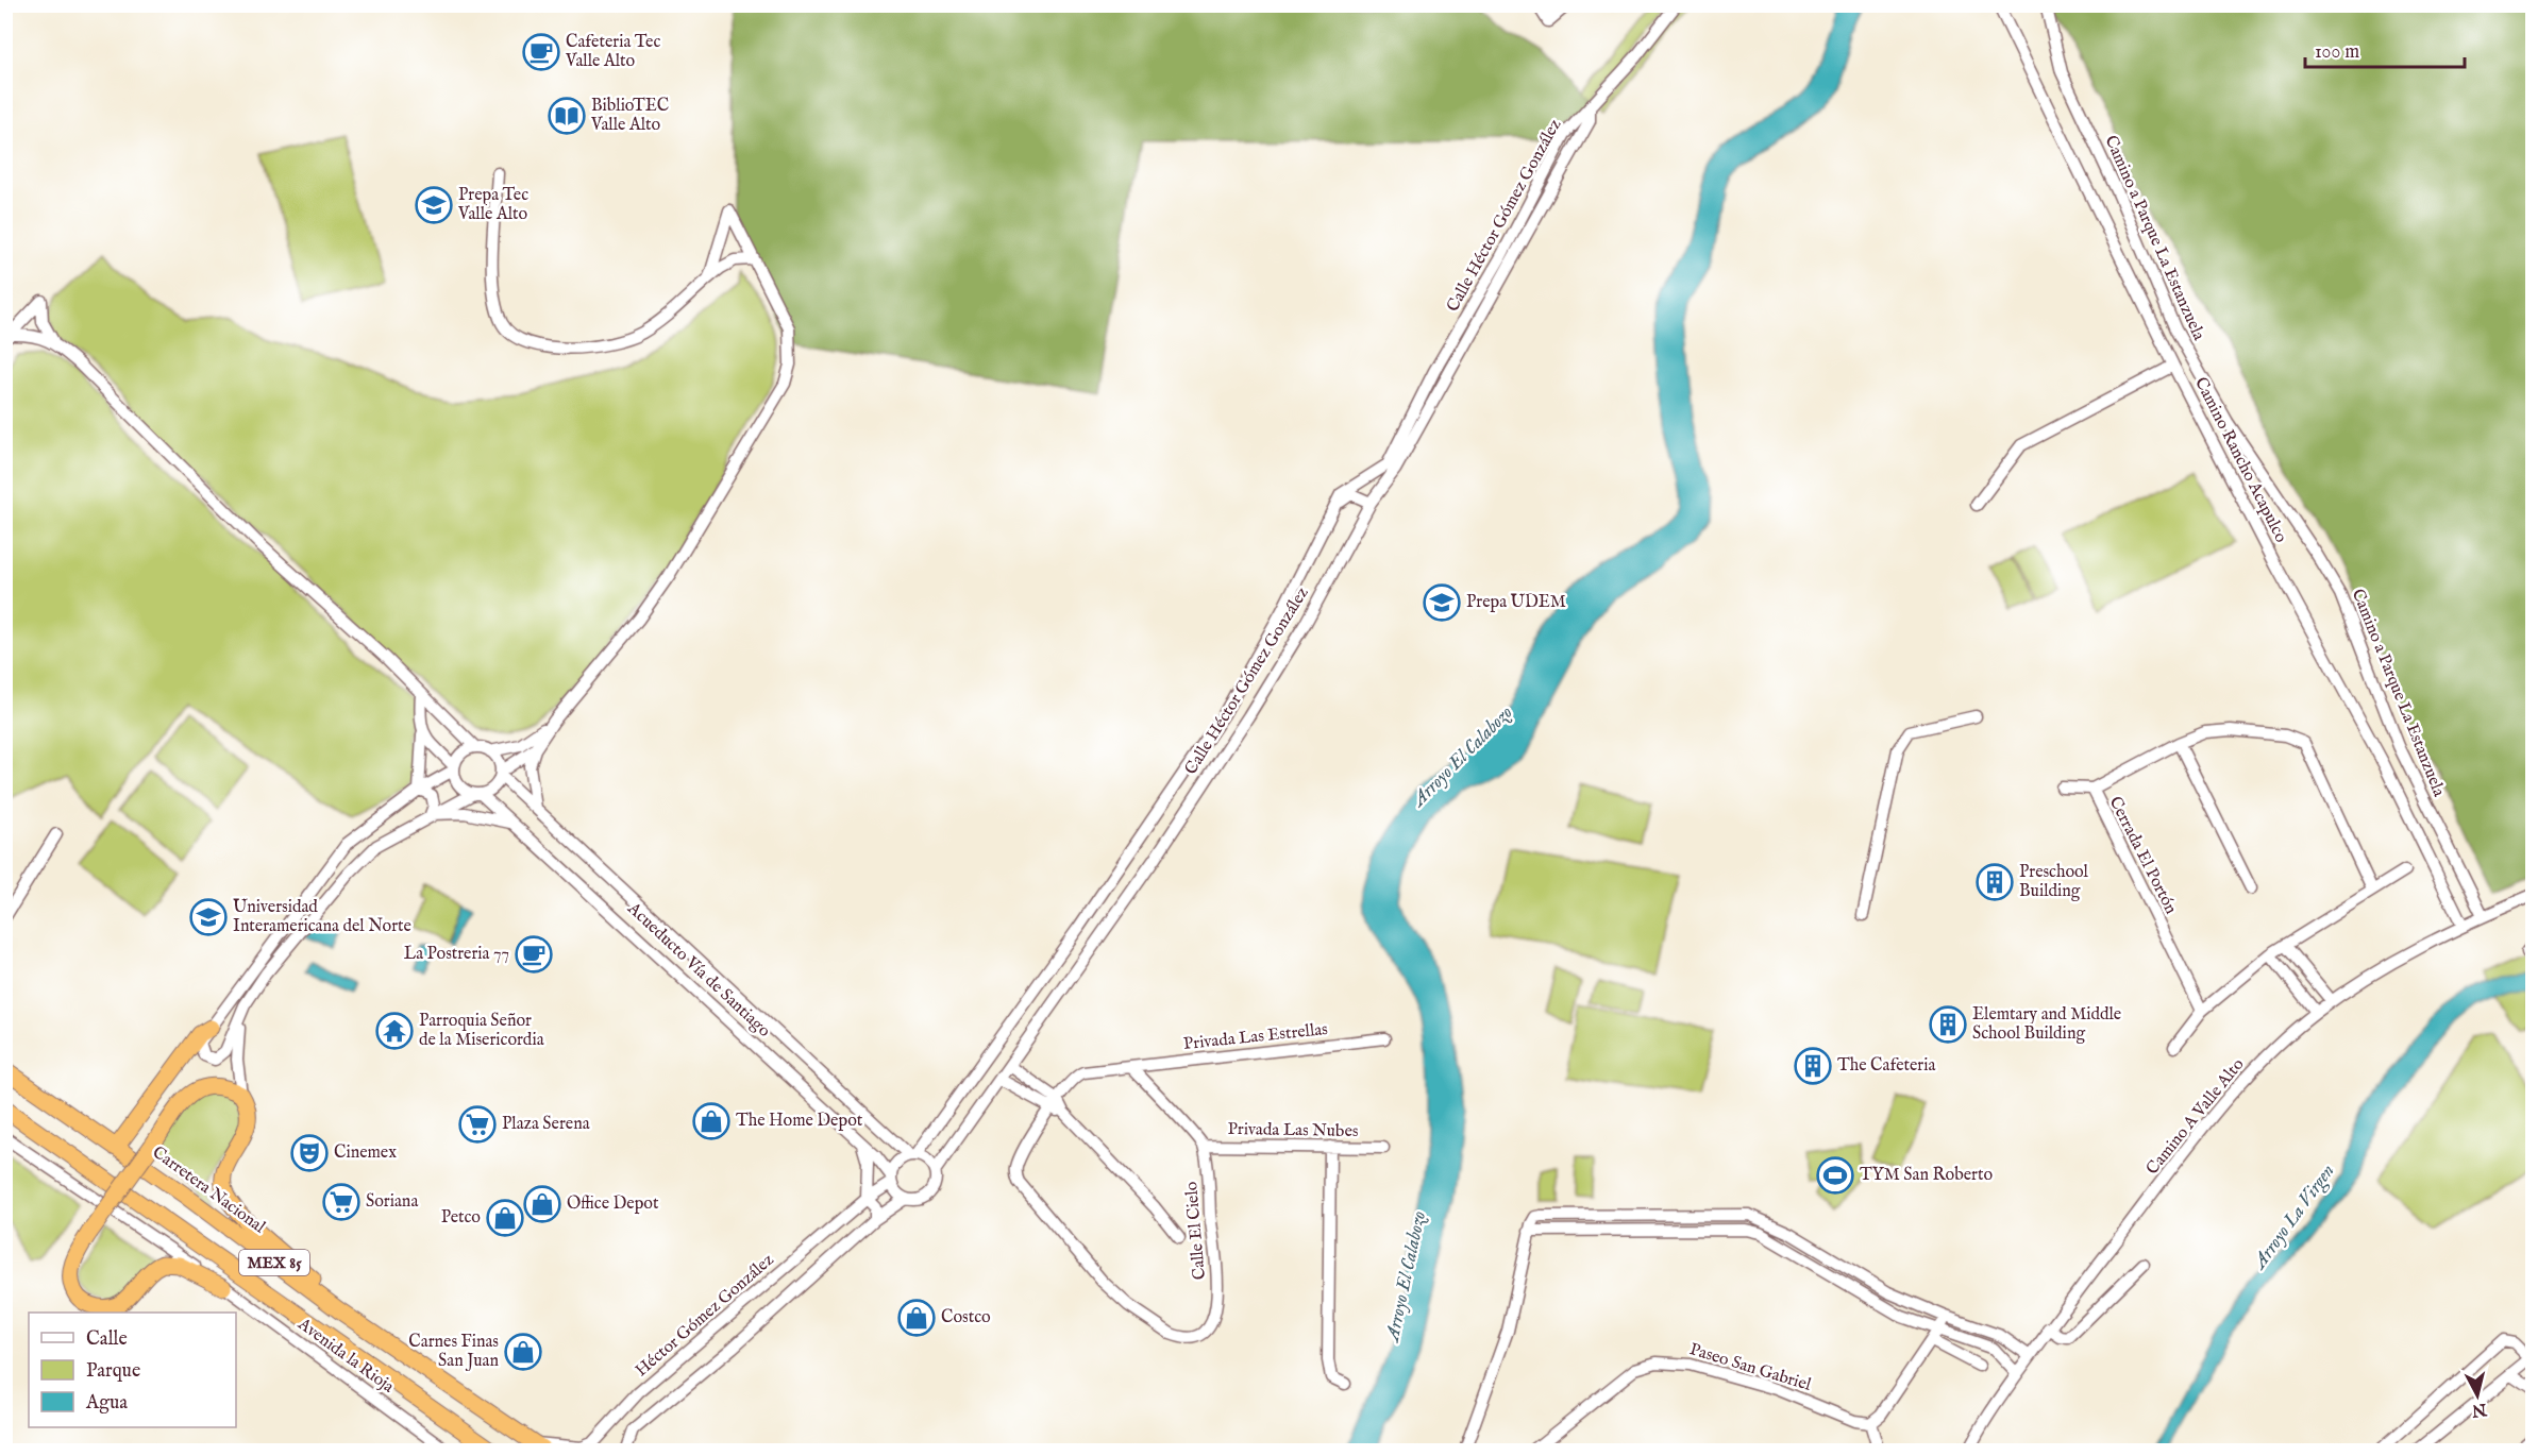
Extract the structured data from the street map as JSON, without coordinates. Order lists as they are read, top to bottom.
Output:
{
  "streets": {
    "highway": ["Carretera Nacional", "MEX 85"],
    "street": [
      "Calle Héctor Gómez González",
      "Camino a Parque La Estanzuela",
      "Camino Rancho Acapulco",
      "Cerrada El Portón",
      "Acueducto Vía de Santiago",
      "Privada Las Estrellas",
      "Camino A Valle Alto",
      "Privada Las Nubes",
      "Calle El Cielo",
      "Héctor Gómez González",
      "Avenida la Rioja",
      "Paseo San Gabriel"
    ]
  },
  "crossings": [
    ["Calle Héctor Gómez González", "Acueducto Vía de Santiago"],
    ["Calle Héctor Gómez González", "Héctor Gómez González"],
    ["Camino a Parque La Estanzuela", "Camino A Valle Alto"],
    ["Camino Rancho Acapulco", "Camino A Valle Alto"],
    ["Acueducto Vía de Santiago", "Héctor Gómez González"],
    ["Privada Las Estrellas", "Calle El Cielo"],
    ["Privada Las Nubes", "Calle El Cielo"],
    ["Carretera Nacional", "Héctor Gómez González"]
  ],
  "water": ["Arroyo El Calabozo", "Arroyo La Virgen"],
  "places": {
    "cafe": ["Cafeteria Tec Valle Alto", "La Postreria 77"],
    "library": ["BiblioTEC Valle Alto"],
    "school or university": ["Prepa Tec Valle Alto", "Prepa UDEM", "Universidad Interamericana del Norte"],
    "building": ["Preschool Building", "Elemtary and Middle School Building", "The Cafeteria"],
    "temple": ["Parroquia Señor de la Misericordia"],
    "shop": [
      "The Home Depot",
      "Office Depot",
      "Petco",
      "Costco",
      "Carnes Finas San Juan"
    ],
    "supermarket": ["Plaza Serena", "Soriana"],
    "theatre": ["Cinemex"],
    "sports": ["TYM San Roberto"]
  },
  "legend": ["Calle", "Parque", "Agua"],
  "scale_bar": "100 m",
  "north": "bottom"
}
